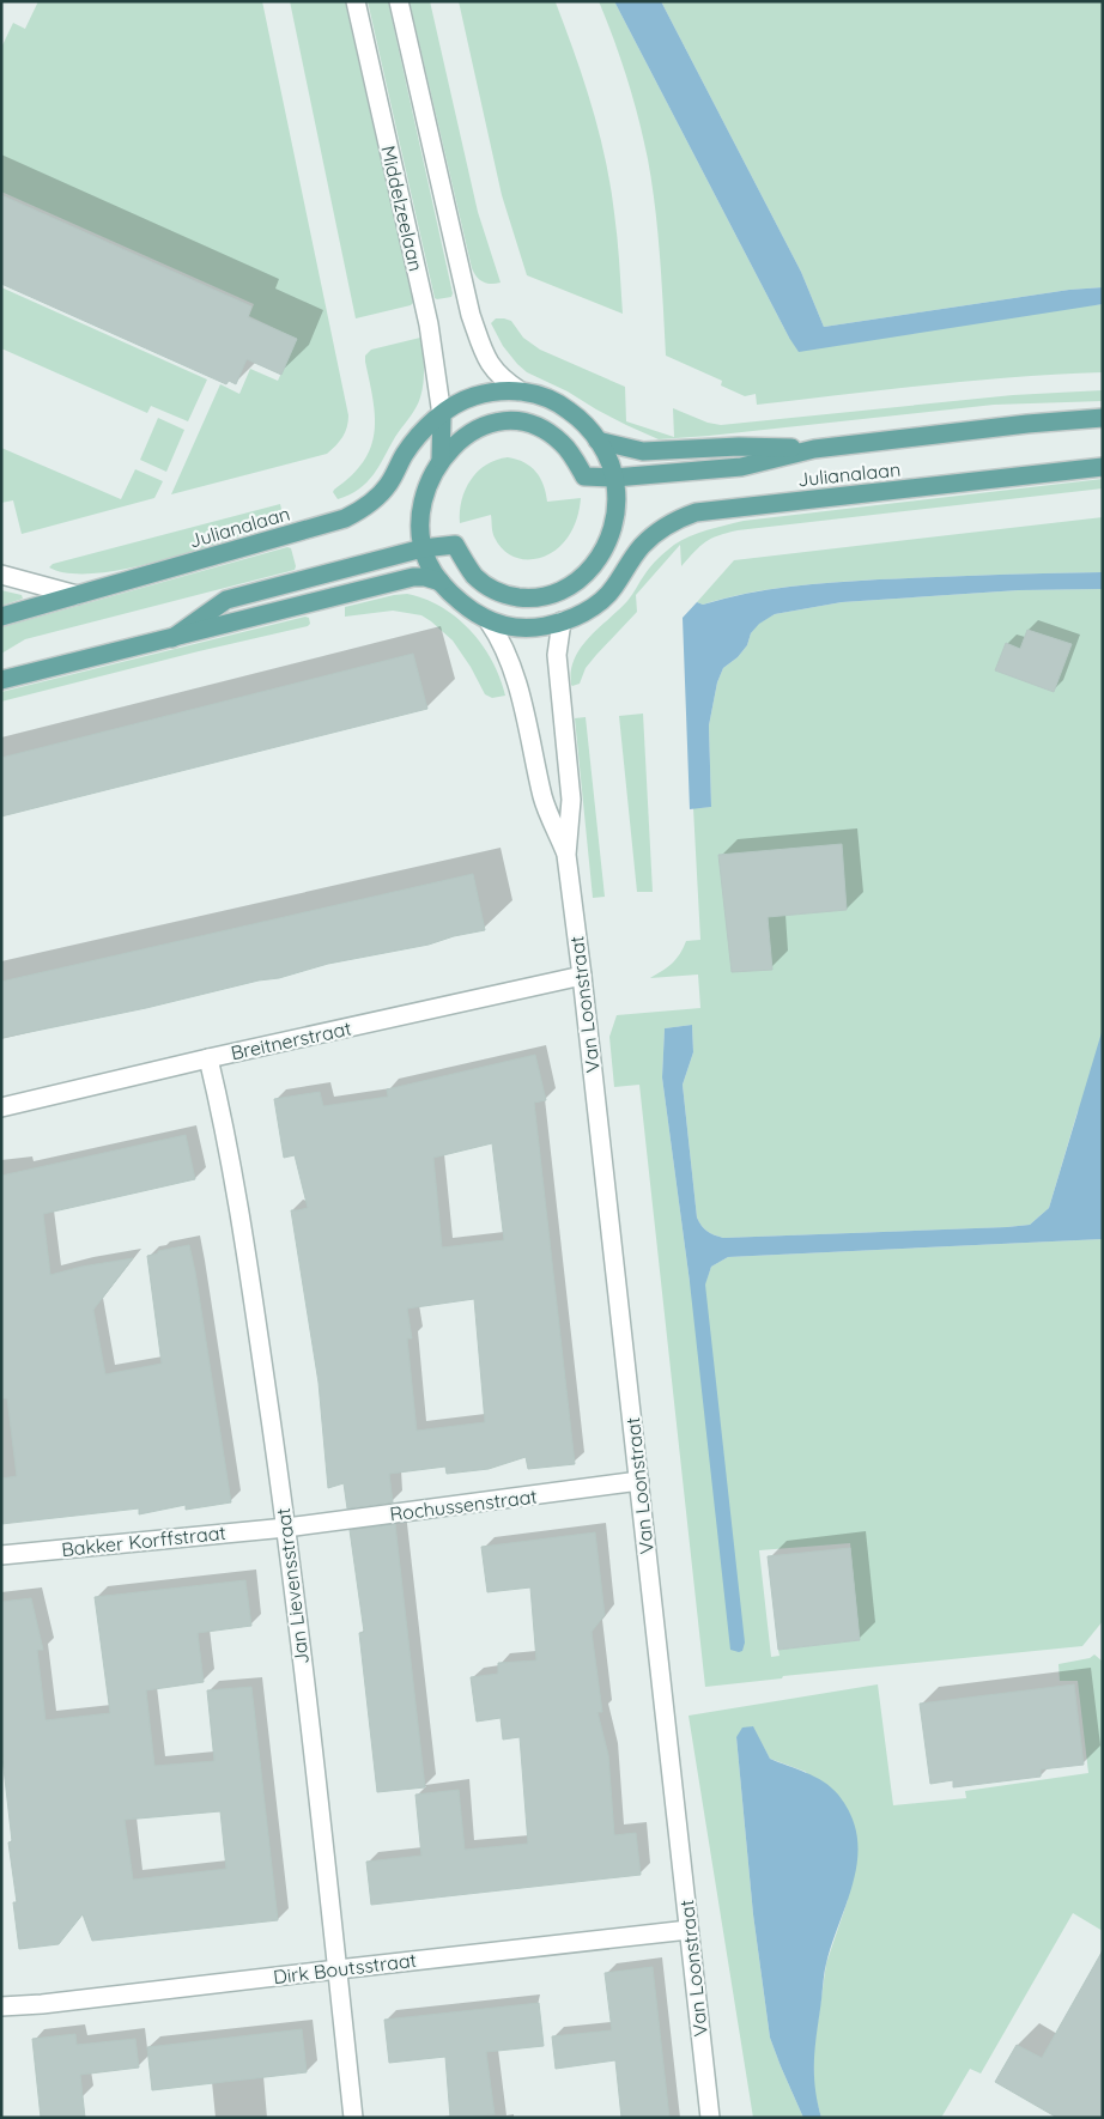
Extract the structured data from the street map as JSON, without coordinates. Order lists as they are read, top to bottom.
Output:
{
  "streets": {
    "main road": ["Julianalaan"],
    "street": [
      "Middelzeelaan",
      "Van Loonstraat",
      "Breitnerstraat",
      "Rochussenstraat",
      "Bakker Korffstraat",
      "Jan Lievensstraat",
      "Dirk Boutsstraat"
    ]
  },
  "crossings": [
    ["Middelzeelaan", "Julianalaan"],
    ["Julianalaan", "Van Loonstraat"],
    ["Van Loonstraat", "Breitnerstraat"],
    ["Van Loonstraat", "Rochussenstraat"],
    ["Van Loonstraat", "Dirk Boutsstraat"],
    ["Breitnerstraat", "Jan Lievensstraat"],
    ["Rochussenstraat", "Bakker Korffstraat"],
    ["Rochussenstraat", "Jan Lievensstraat"],
    ["Bakker Korffstraat", "Jan Lievensstraat"],
    ["Jan Lievensstraat", "Dirk Boutsstraat"]
  ]
}
